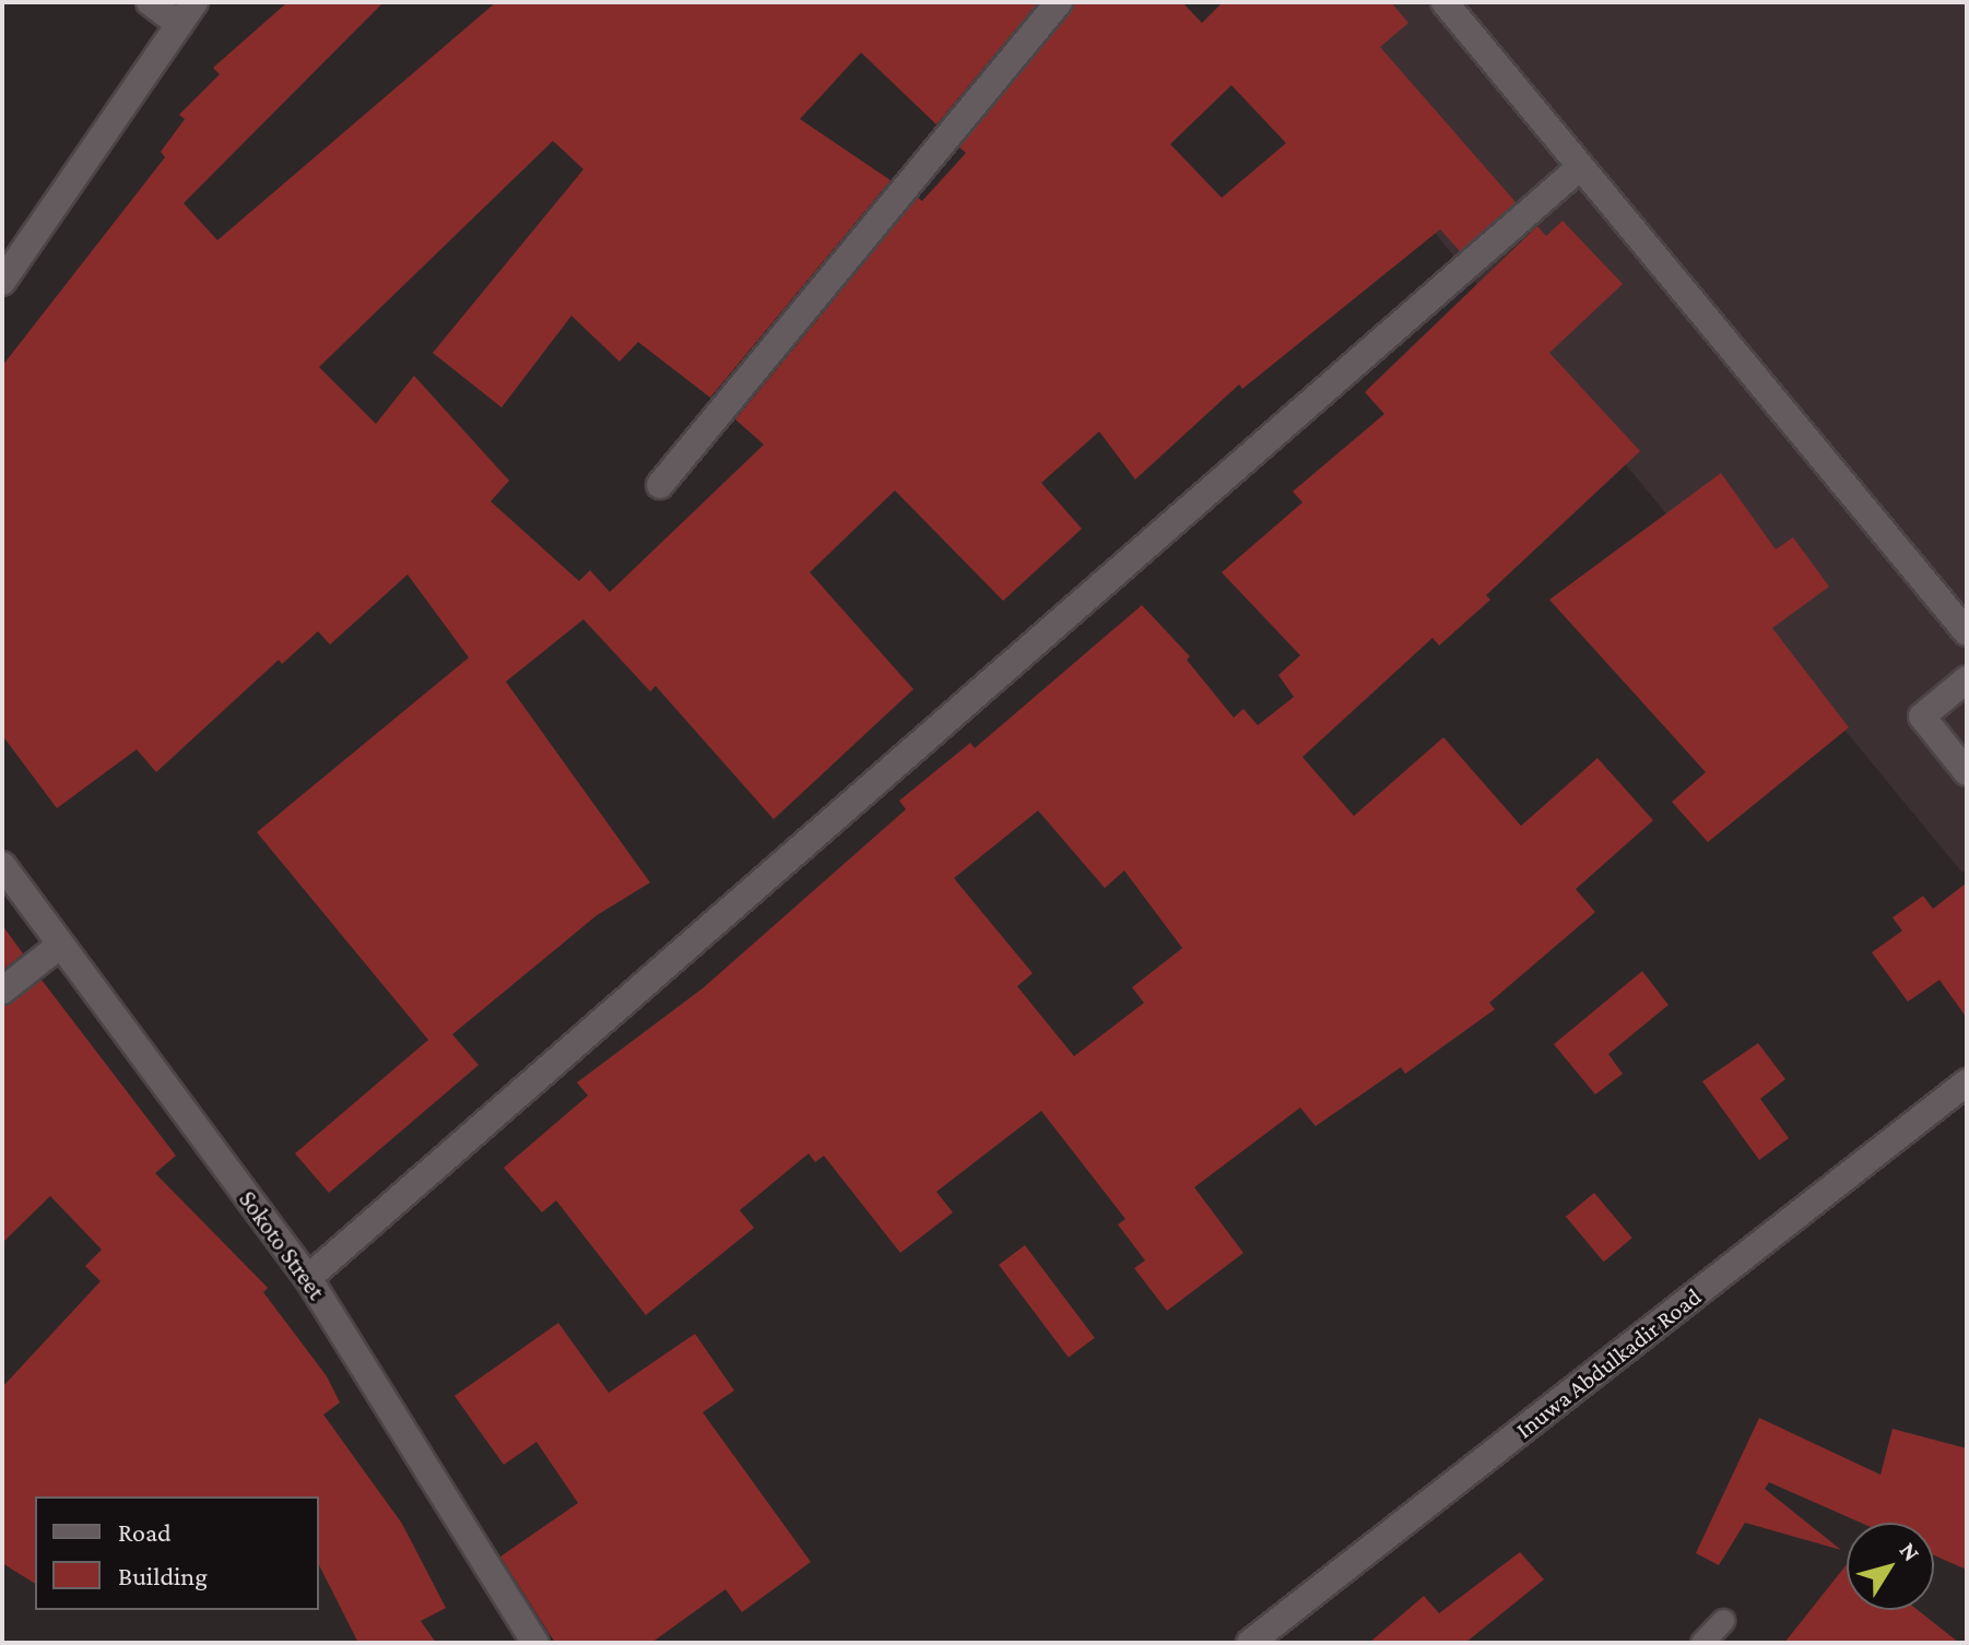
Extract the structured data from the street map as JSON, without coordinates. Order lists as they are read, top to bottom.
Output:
{
  "streets": {
    "street": ["Sokoto Street", "Inuwa Abdulkadir Road"]
  },
  "legend": ["Road", "Building"],
  "north": "top right"
}
